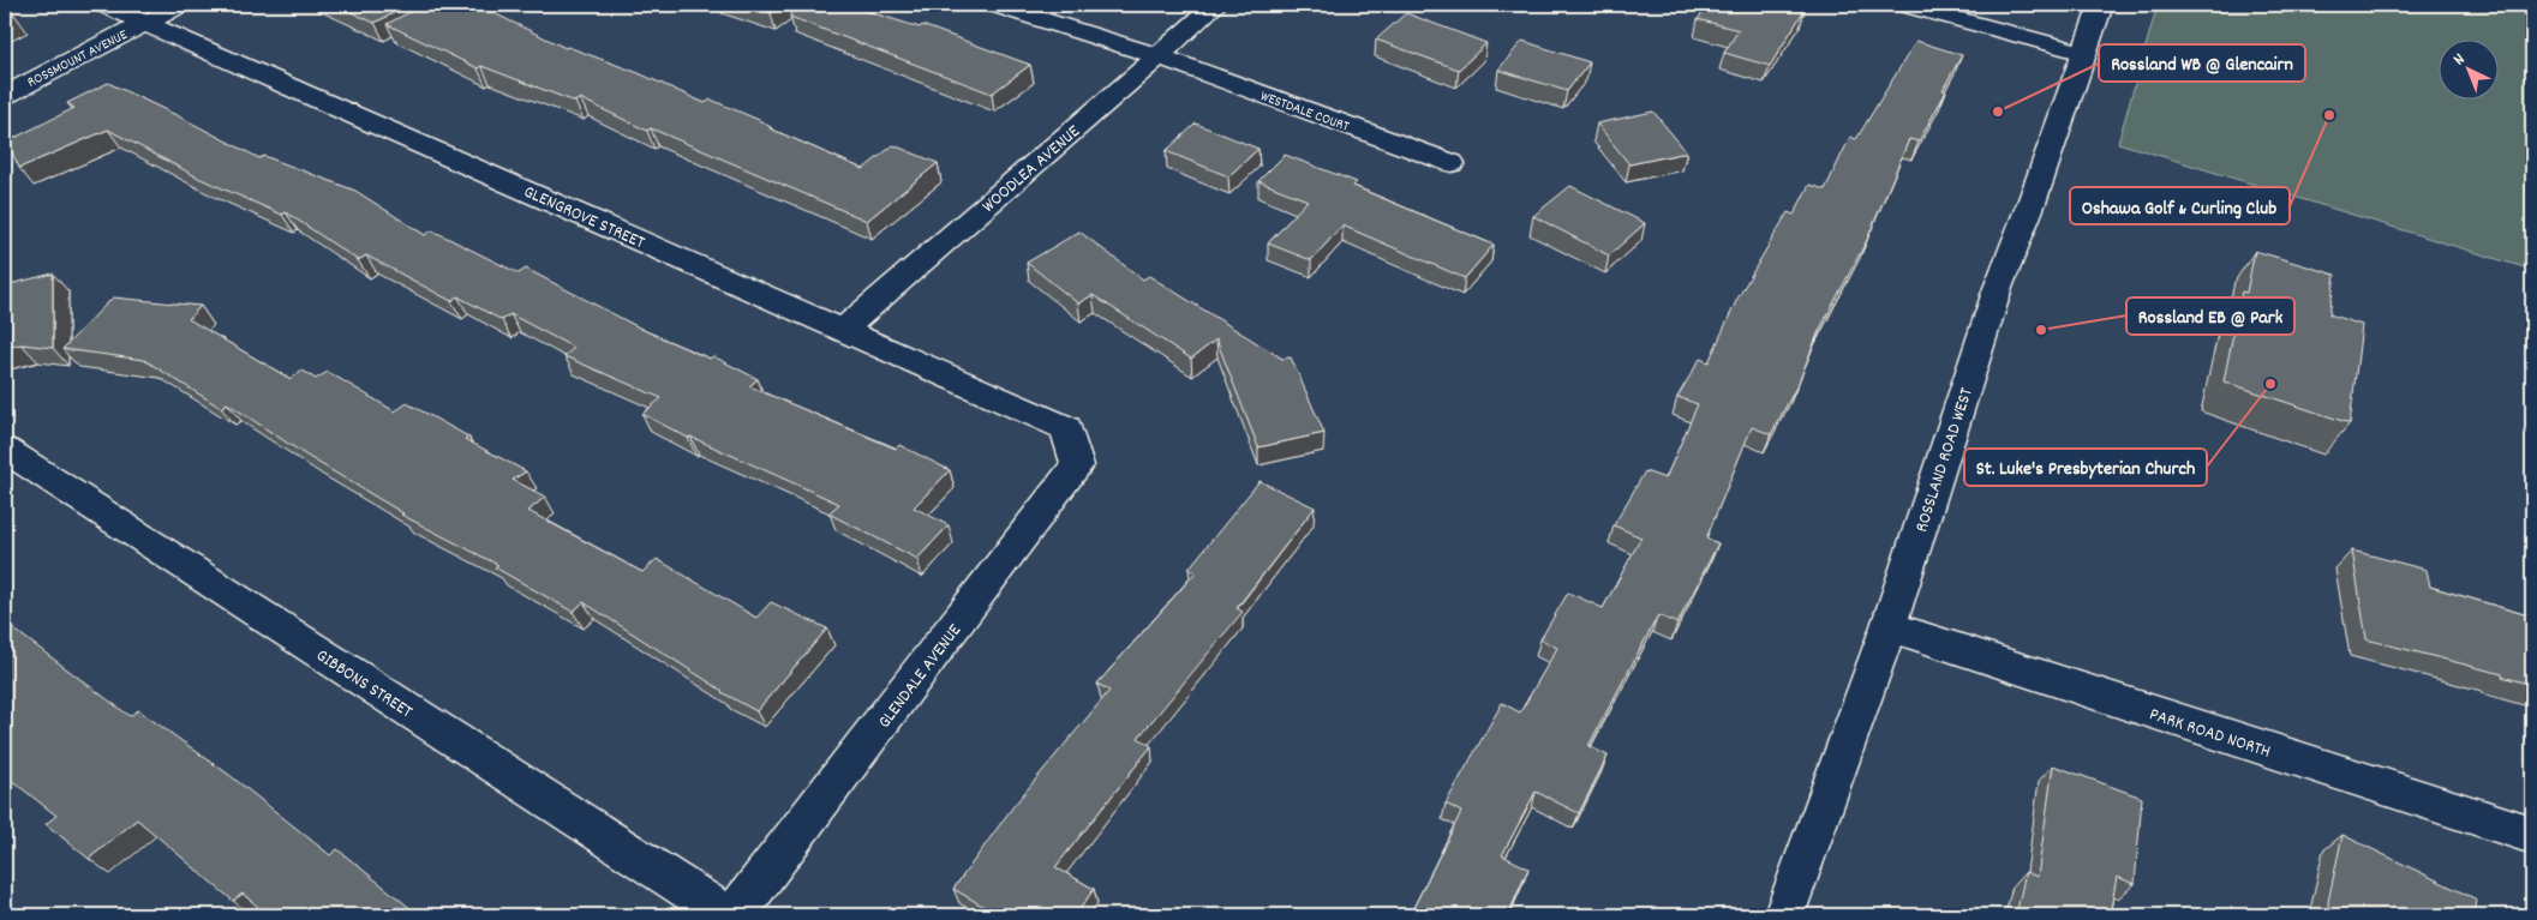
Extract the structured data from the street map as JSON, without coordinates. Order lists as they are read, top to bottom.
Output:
{
  "streets": {
    "street": [
      "ROSSMOUNT AVENUE",
      "WESTDALE COURT",
      "WOODLEA AVENUE",
      "GLENGROVE STREET",
      "ROSSLAND ROAD WEST",
      "GLENDALE AVENUE",
      "GIBBONS STREET",
      "PARK ROAD NORTH"
    ]
  },
  "crossings": [
    ["ROSSMOUNT AVENUE", "GLENGROVE STREET"],
    ["WESTDALE COURT", "WOODLEA AVENUE"],
    ["WOODLEA AVENUE", "GLENGROVE STREET"],
    ["GLENGROVE STREET", "GLENDALE AVENUE"],
    ["ROSSLAND ROAD WEST", "PARK ROAD NORTH"]
  ],
  "places": [
    "Rossland WB @ Glencairn",
    "Oshawa Golf & Curling Club",
    "Rossland EB @ Park",
    "St. Luke's Presbyterian Church"
  ],
  "north": "top left"
}
